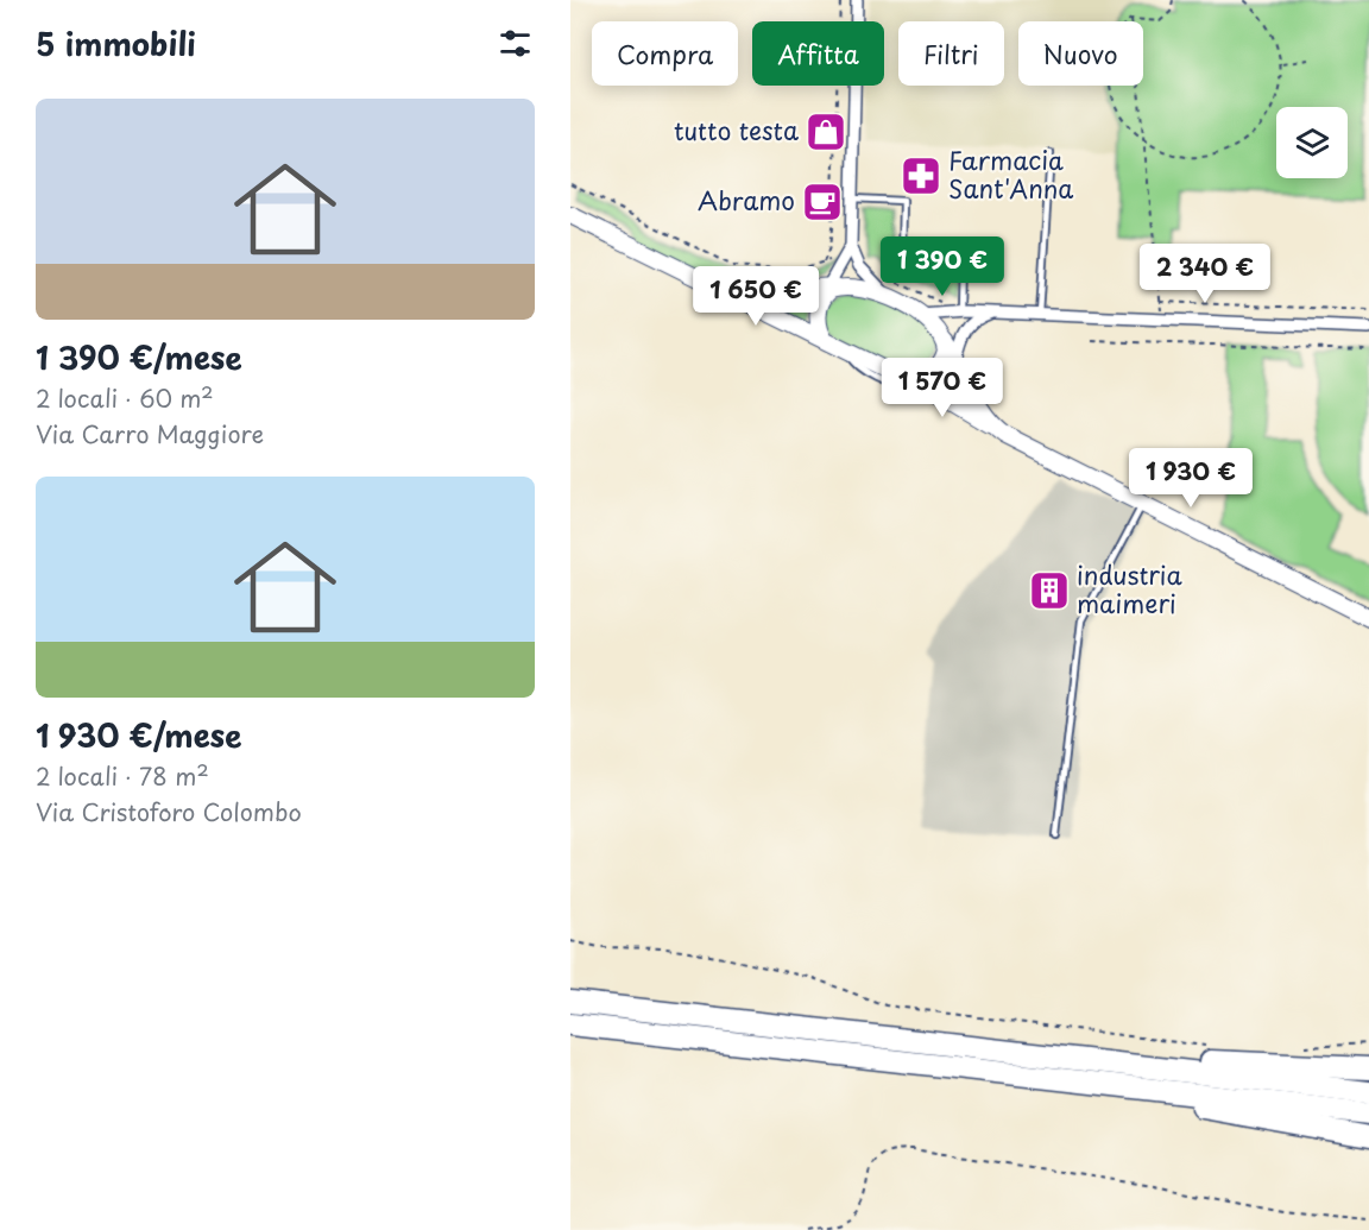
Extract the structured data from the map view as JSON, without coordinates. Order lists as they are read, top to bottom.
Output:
{
  "places": {
    "shop": ["tutto testa"],
    "pharmacy": ["Farmacia Sant'Anna"],
    "cafe": ["Abramo"],
    "building": ["industria maimeri"]
  },
  "page": {
    "heading": "5 immobili",
    "chip": [
      "Compra",
      "Affitta",
      "Filtri",
      "Nuovo"
    ],
    "list": [
      {
        "name": "1 390 €/mese",
        "note": "2 locali · 60 m² · Via Carro Maggiore"
      },
      {
        "name": "1 930 €/mese",
        "note": "2 locali · 78 m² · Via Cristoforo Colombo"
      }
    ],
    "price": [
      "1 390 €",
      "2 340 €",
      "1 650 €",
      "1 570 €",
      "1 930 €"
    ]
  }
}
